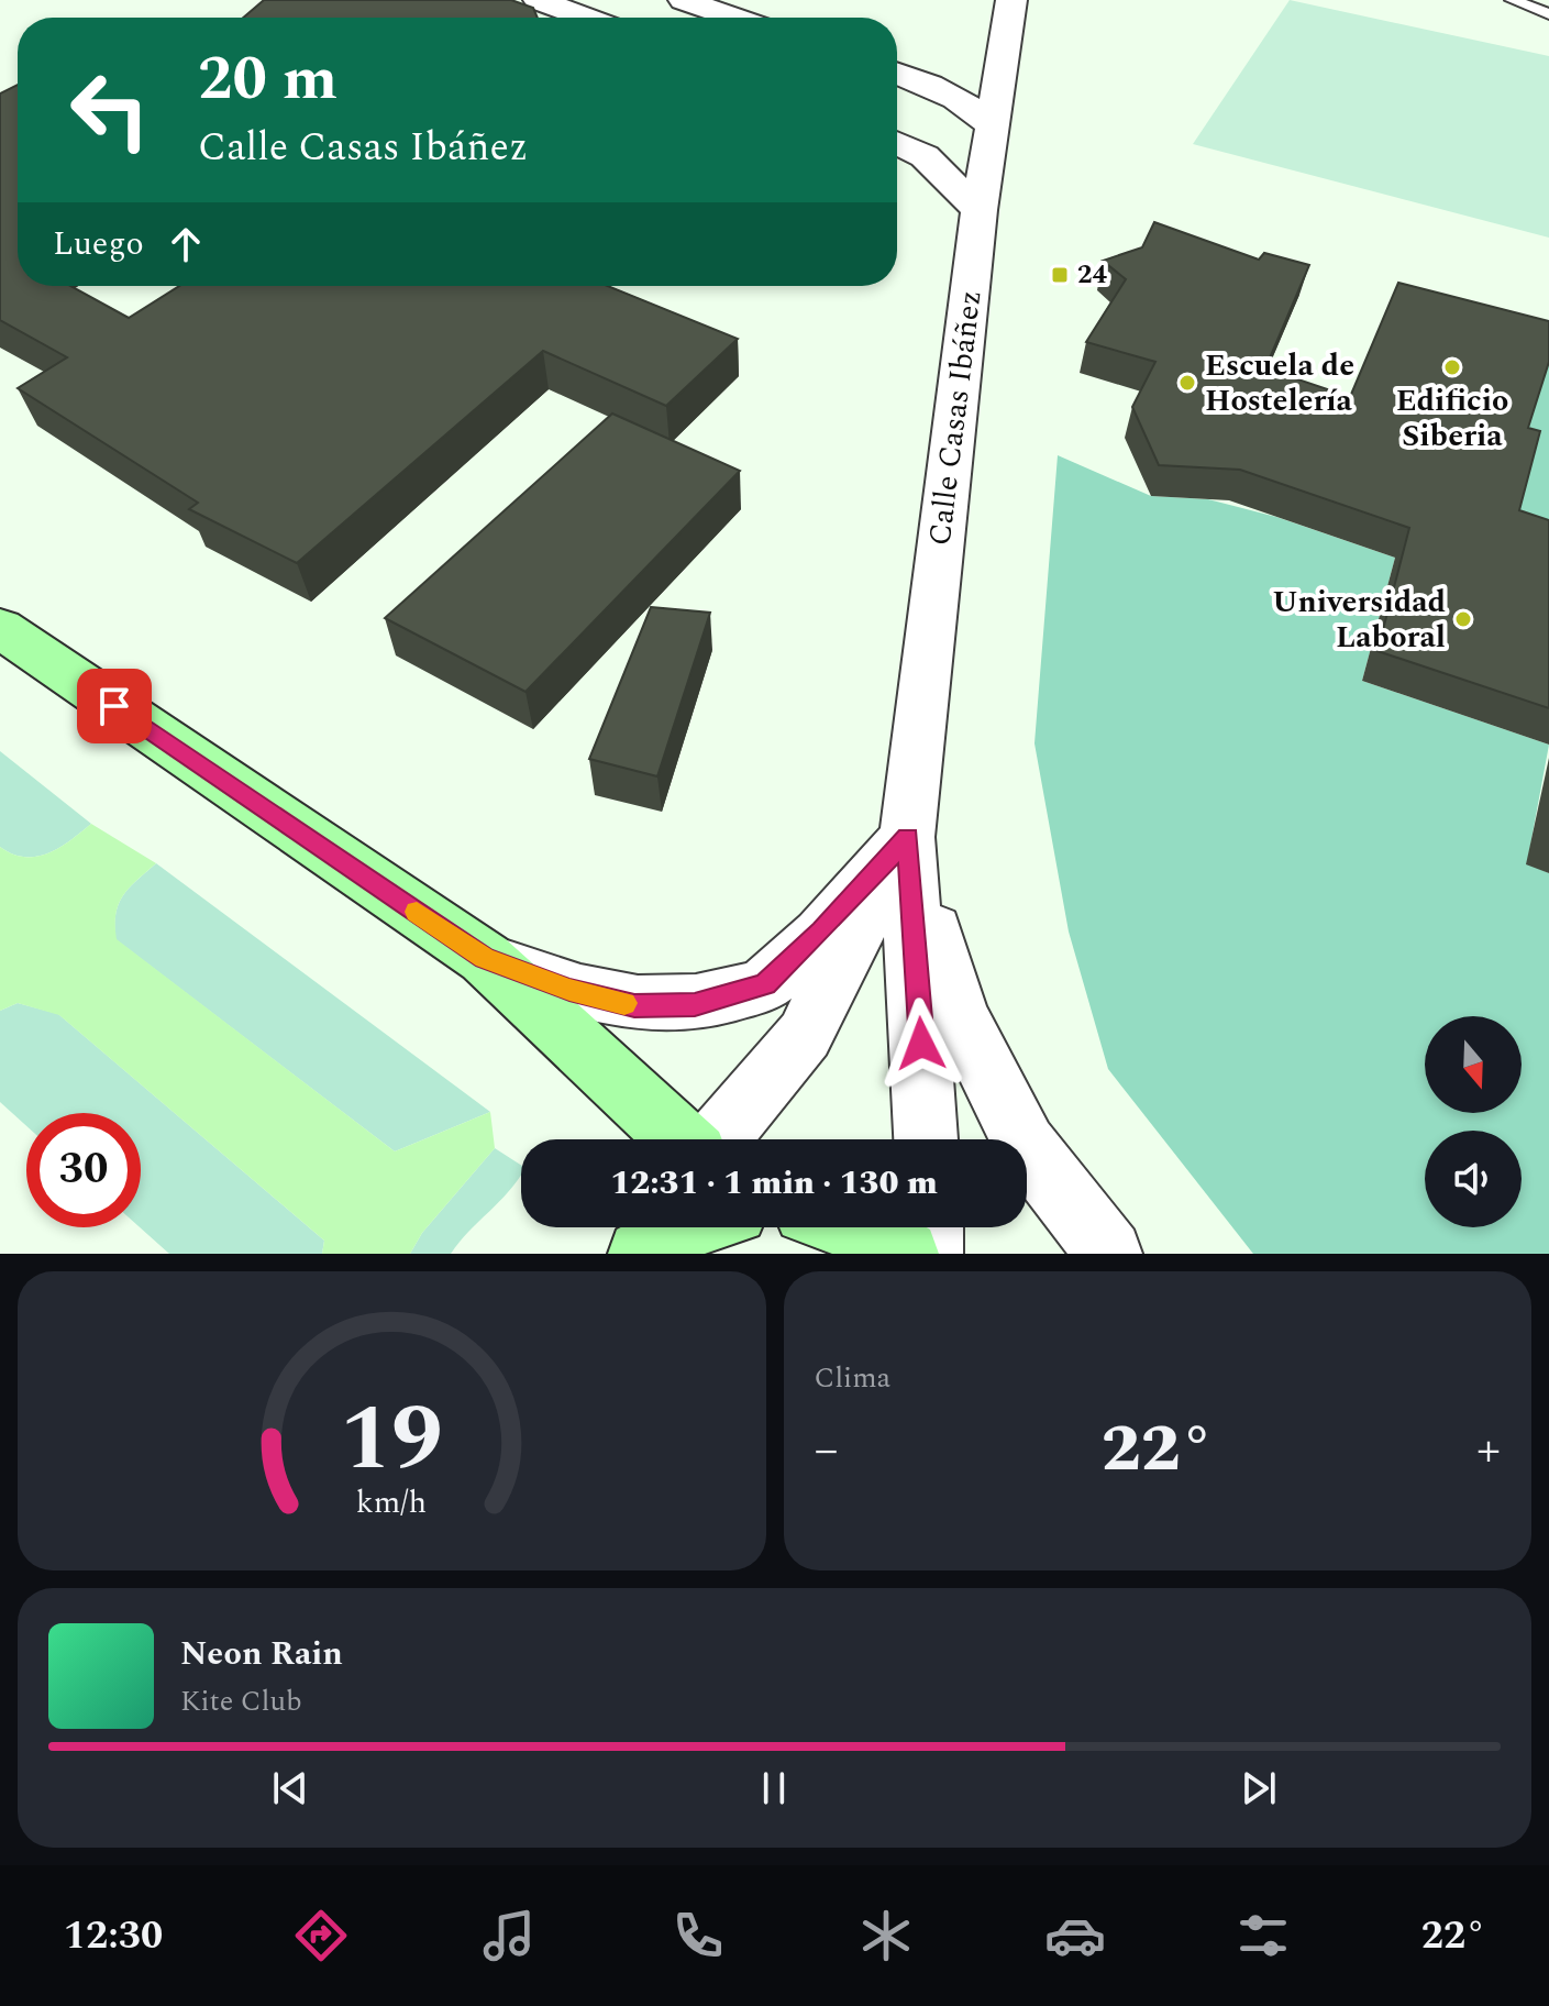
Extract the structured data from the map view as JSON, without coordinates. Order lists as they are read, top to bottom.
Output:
{
  "streets": {
    "street": ["Calle Casas Ibáñez"]
  },
  "places": {
    "transit": ["24"],
    "other": ["Edificio Siberia", "Escuela de Hostelería", "Universidad Laboral"]
  },
  "north": "bottom",
  "page": {
    "turn": ["20 m", "Calle Casas Ibáñez"],
    "then": "Luego",
    "limit": "30",
    "trip": "12:31 · 1 min · 130 m",
    "tile": "Clima",
    "heat": ["−", "22°", "+"],
    "song": ["Neon Rain", "Kite Club"],
    "tabs": ["12:30", "22°"],
    "gauge": ["19", "km/h"]
  }
}
